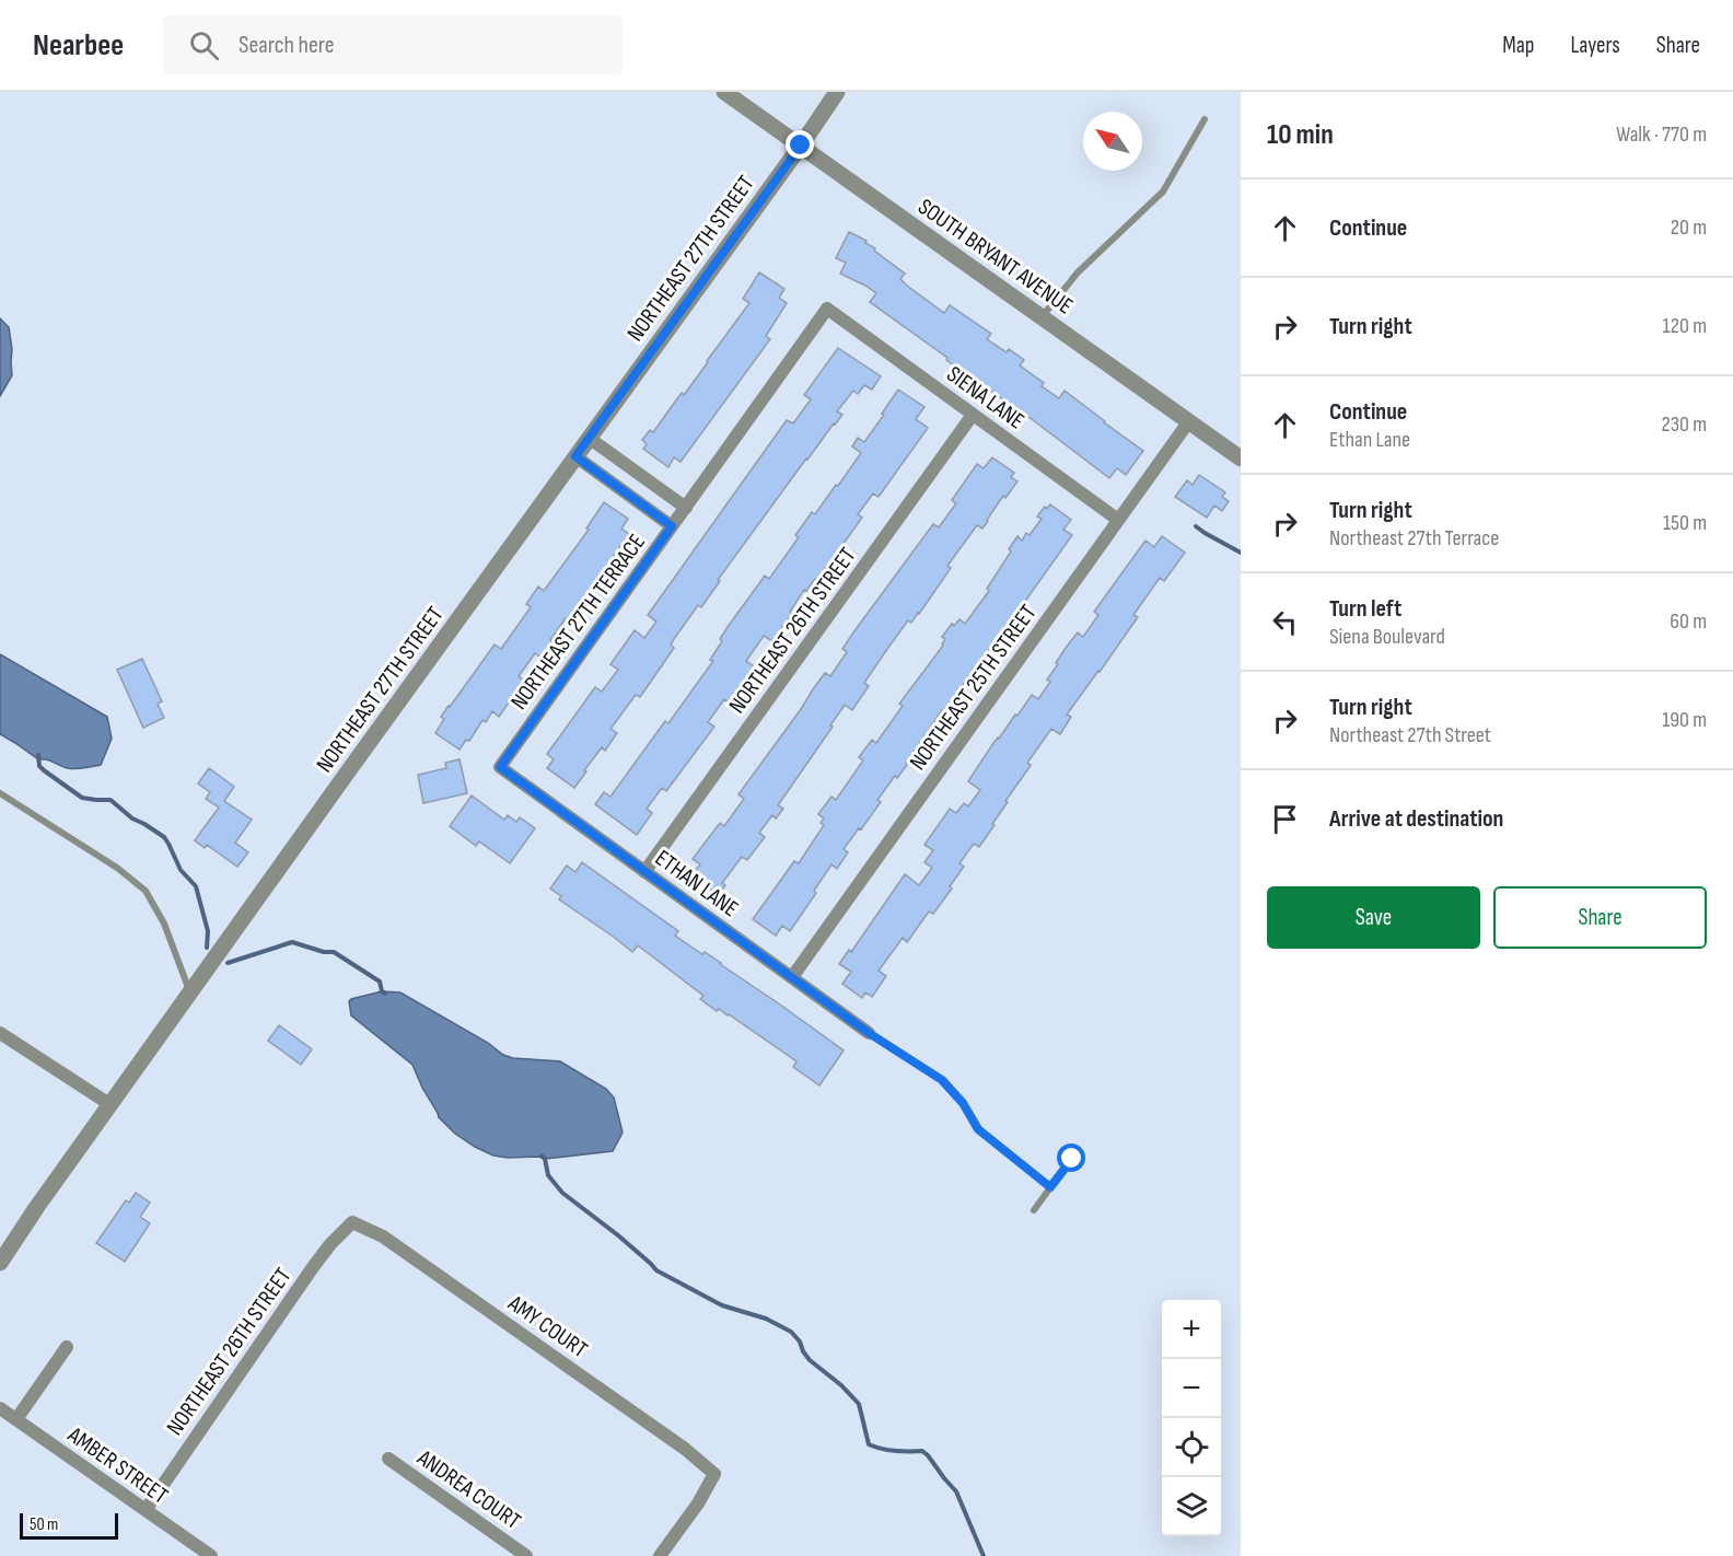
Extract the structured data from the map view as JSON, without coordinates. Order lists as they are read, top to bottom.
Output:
{
  "streets": {
    "street": [
      "SOUTH BRYANT AVENUE",
      "NORTHEAST 27TH STREET",
      "SIENA LANE",
      "NORTHEAST 27TH TERRACE",
      "NORTHEAST 26TH STREET",
      "NORTHEAST 25TH STREET",
      "ETHAN LANE",
      "AMY COURT",
      "AMBER STREET",
      "ANDREA COURT"
    ]
  },
  "crossings": [
    ["SOUTH BRYANT AVENUE", "NORTHEAST 27TH STREET"],
    ["SOUTH BRYANT AVENUE", "NORTHEAST 25TH STREET"],
    ["SIENA LANE", "NORTHEAST 27TH TERRACE"],
    ["SIENA LANE", "NORTHEAST 26TH STREET"],
    ["SIENA LANE", "NORTHEAST 25TH STREET"],
    ["NORTHEAST 27TH TERRACE", "ETHAN LANE"],
    ["NORTHEAST 26TH STREET", "ETHAN LANE"],
    ["NORTHEAST 26TH STREET", "AMY COURT"],
    ["NORTHEAST 26TH STREET", "AMBER STREET"],
    ["NORTHEAST 25TH STREET", "ETHAN LANE"]
  ],
  "scale_bar": "50 m",
  "north": "top left",
  "page": {
    "header": "Nearbee",
    "search": "Search here",
    "nav": ["Map", "Layers", "Share"],
    "heading": ["10 min", "Walk · 770 m"],
    "list": [
      ["Continue", "20 m"],
      ["Turn right", "120 m"],
      ["Continue", "Ethan Lane", "230 m"],
      ["Turn right", "Northeast 27th Terrace", "150 m"],
      ["Turn left", "Siena Boulevard", "60 m"],
      ["Turn right", "Northeast 27th Street", "190 m"],
      "Arrive at destination"
    ],
    "buttons": ["Save", "Share"],
    "map_buttons": ["+", "−"],
    "scale": "50 m"
  }
}
